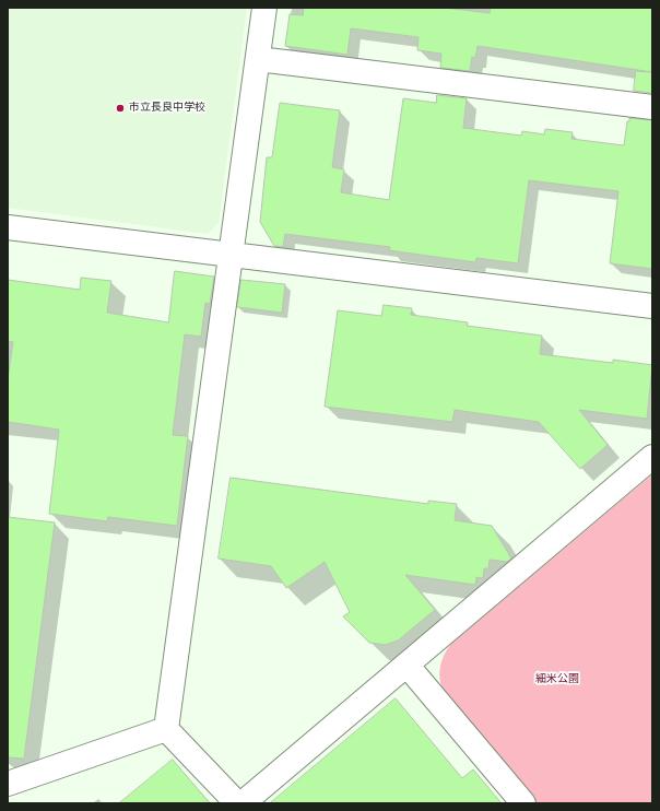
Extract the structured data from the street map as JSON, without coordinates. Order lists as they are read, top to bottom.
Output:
{
  "parks": ["細米公園"],
  "places": ["市立長良中学校"]
}
